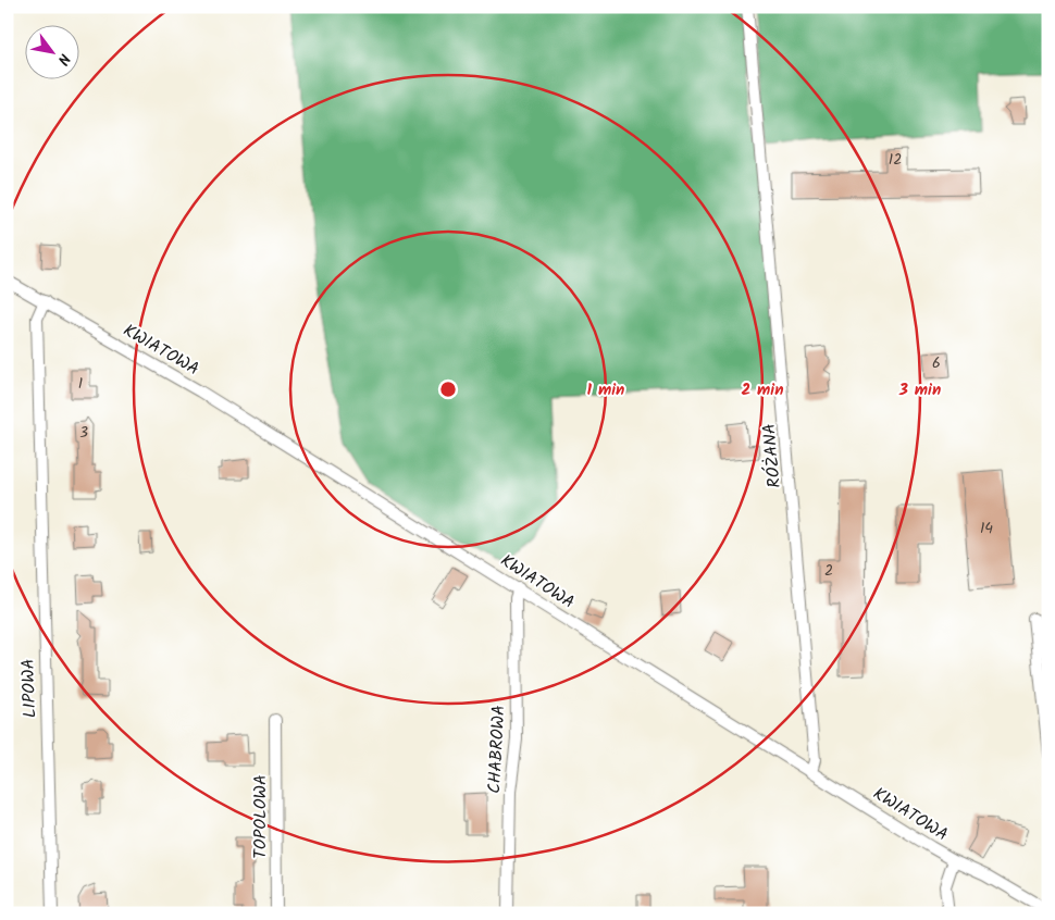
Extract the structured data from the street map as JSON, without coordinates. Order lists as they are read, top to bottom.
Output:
{
  "streets": {
    "street": [
      "KWIATOWA",
      "RÓŻANA",
      "LIPOWA",
      "CHABROWA",
      "TOPOLOWA"
    ]
  },
  "crossings": [
    ["KWIATOWA", "RÓŻANA"],
    ["KWIATOWA", "LIPOWA"],
    ["KWIATOWA", "CHABROWA"]
  ],
  "house_numbers": [
    "12",
    "6",
    "1",
    "3",
    "14",
    "2"
  ],
  "north": "bottom right",
  "rings": ["1 min", "2 min", "3 min"]
}
